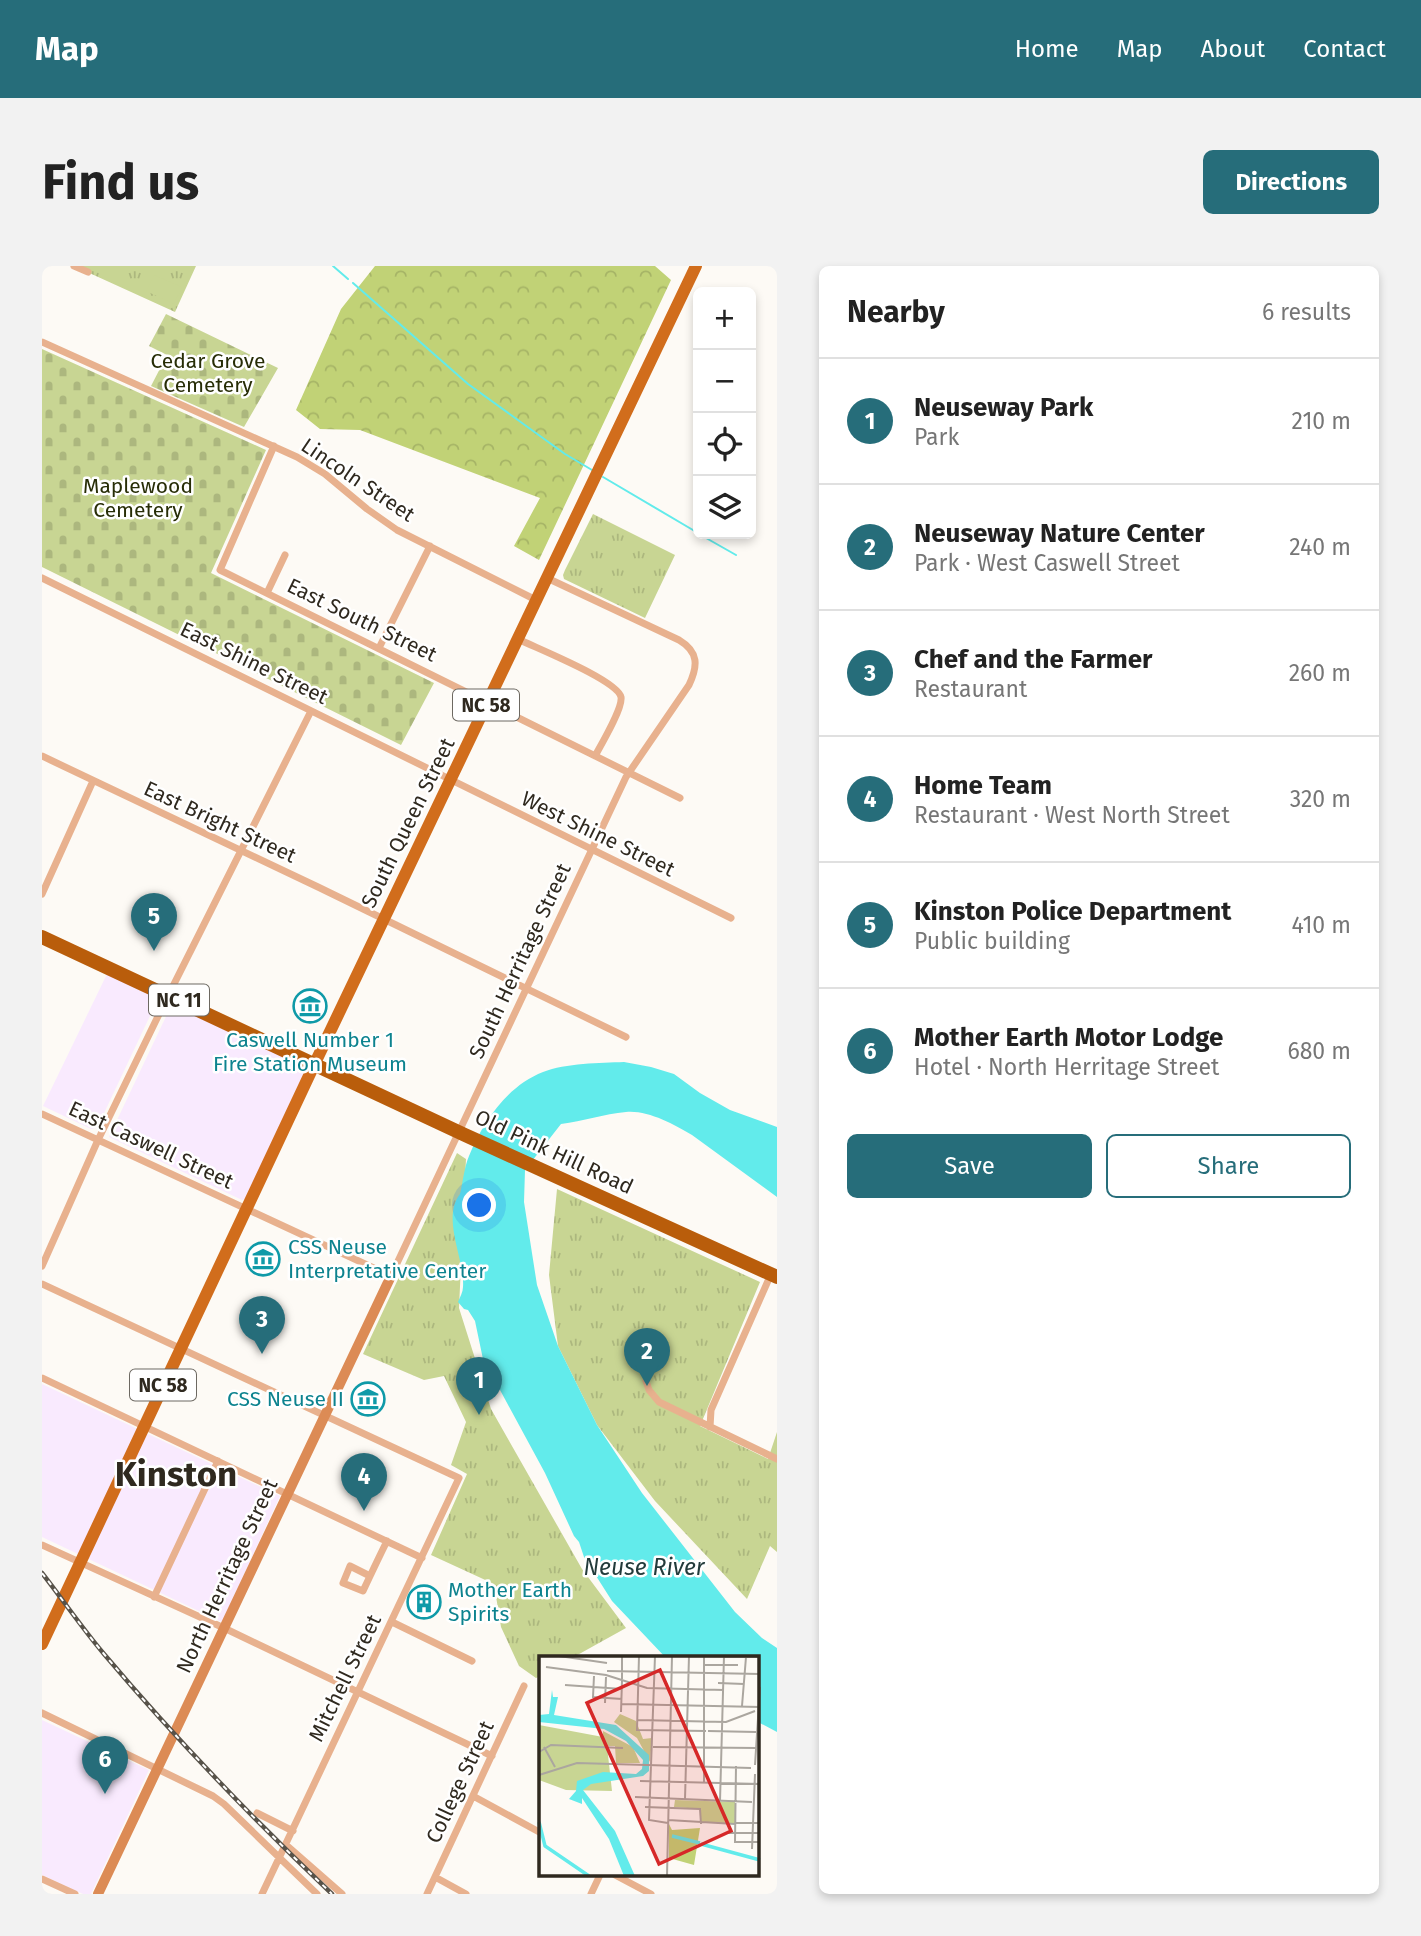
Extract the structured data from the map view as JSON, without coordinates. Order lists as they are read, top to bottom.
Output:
{
  "streets": {
    "highway": ["NC 11", "Old Pink Hill Road"],
    "main road": ["NC 58", "South Queen Street"],
    "street": [
      "Lincoln Street",
      "East South Street",
      "East Shine Street",
      "East Bright Street",
      "West Shine Street",
      "South Herritage Street",
      "East Caswell Street",
      "North Herritage Street",
      "Mitchell Street",
      "College Street"
    ]
  },
  "crossings": [
    ["Lincoln Street", "East South Street"],
    ["Lincoln Street", "South Queen Street"],
    ["East South Street", "South Queen Street"],
    ["East South Street", "South Herritage Street"],
    ["East Shine Street", "South Queen Street"],
    ["East Shine Street", "West Shine Street"],
    ["NC 58", "South Queen Street"],
    ["NC 58", "East Caswell Street"],
    ["East Bright Street", "South Queen Street"],
    ["East Bright Street", "South Herritage Street"],
    ["South Queen Street", "West Shine Street"],
    ["South Queen Street", "South Herritage Street"],
    ["South Queen Street", "NC 11"],
    ["South Queen Street", "East Caswell Street"],
    ["South Queen Street", "Old Pink Hill Road"],
    ["West Shine Street", "South Herritage Street"],
    ["South Herritage Street", "East Caswell Street"],
    ["South Herritage Street", "Old Pink Hill Road"],
    ["South Herritage Street", "North Herritage Street"],
    ["NC 11", "Old Pink Hill Road"],
    ["East Caswell Street", "North Herritage Street"],
    ["North Herritage Street", "Mitchell Street"]
  ],
  "districts": ["Kinston"],
  "water": ["Neuse River"],
  "parks": ["Cedar Grove Cemetery", "Maplewood Cemetery"],
  "places": {
    "museum": ["Caswell Number 1 Fire Station Museum", "CSS Neuse Interpretative Center", "CSS Neuse II"],
    "building": ["Mother Earth Spirits"]
  },
  "page": {
    "header": "Map",
    "nav": [
      "Home",
      "Map",
      "About",
      "Contact"
    ],
    "buttons": [
      "Directions",
      ["Save", "Share"]
    ],
    "title": "Find us",
    "heading": ["Nearby", "6 results"],
    "map_buttons": ["+", "−"],
    "list": [
      {
        "mark": "1",
        "name": "Neuseway Park",
        "note": "Park",
        "value": "210 m"
      },
      {
        "mark": "2",
        "name": "Neuseway Nature Center",
        "note": "Park · West Caswell Street",
        "value": "240 m"
      },
      {
        "mark": "3",
        "name": "Chef and the Farmer",
        "note": "Restaurant",
        "value": "260 m"
      },
      {
        "mark": "4",
        "name": "Home Team",
        "note": "Restaurant · West North Street",
        "value": "320 m"
      },
      {
        "mark": "5",
        "name": "Kinston Police Department",
        "note": "Public building",
        "value": "410 m"
      },
      {
        "mark": "6",
        "name": "Mother Earth Motor Lodge",
        "note": "Hotel · North Herritage Street",
        "value": "680 m"
      }
    ],
    "pins": [
      "5",
      "3",
      "2",
      "1",
      "4",
      "6"
    ]
  }
}
